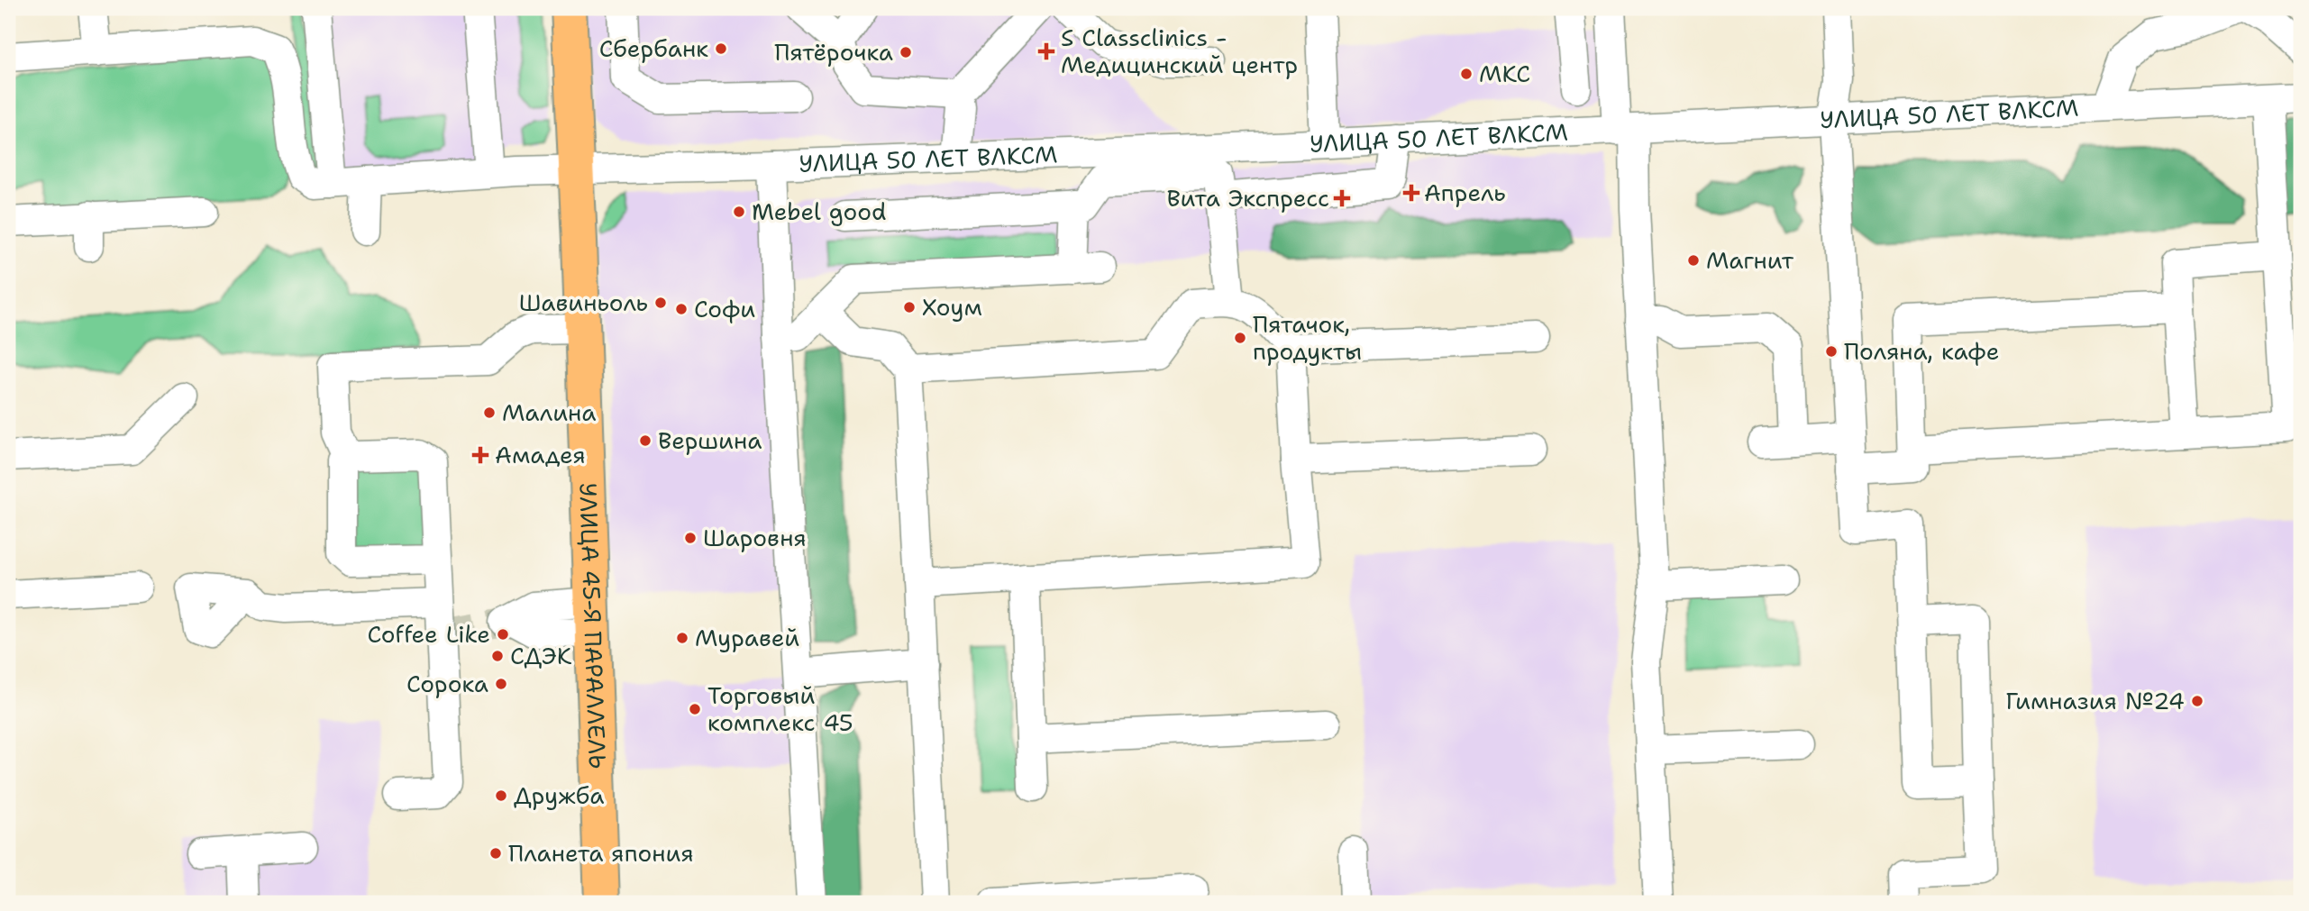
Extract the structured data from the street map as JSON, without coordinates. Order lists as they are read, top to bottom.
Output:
{
  "streets": {
    "main road": ["УЛИЦА 45-Я ПАРАЛЛЕЛЬ"],
    "street": ["УЛИЦА 50 ЛЕТ ВЛКСМ"]
  },
  "crossings": [
    ["УЛИЦА 50 ЛЕТ ВЛКСМ", "УЛИЦА 45-Я ПАРАЛЛЕЛЬ"]
  ],
  "places": {
    "other": [
      "Сбербанк",
      "Пятёрочка",
      "МКС",
      "Mebel good",
      "Магнит",
      "Шавиньоль",
      "Хоум",
      "Софи",
      "Пятачок, продукты",
      "Поляна, кафе",
      "Малина",
      "Вершина",
      "Шаровня",
      "Coffee Like",
      "Муравей",
      "СДЭК",
      "Сорока",
      "Гимназия №24",
      "Торговый комплекс 45",
      "Дружба",
      "Планета япония"
    ],
    "health": [
      "S Classclinics - Медицинский центр",
      "Апрель",
      "Вита Экспресс",
      "Амадея"
    ]
  }
}
